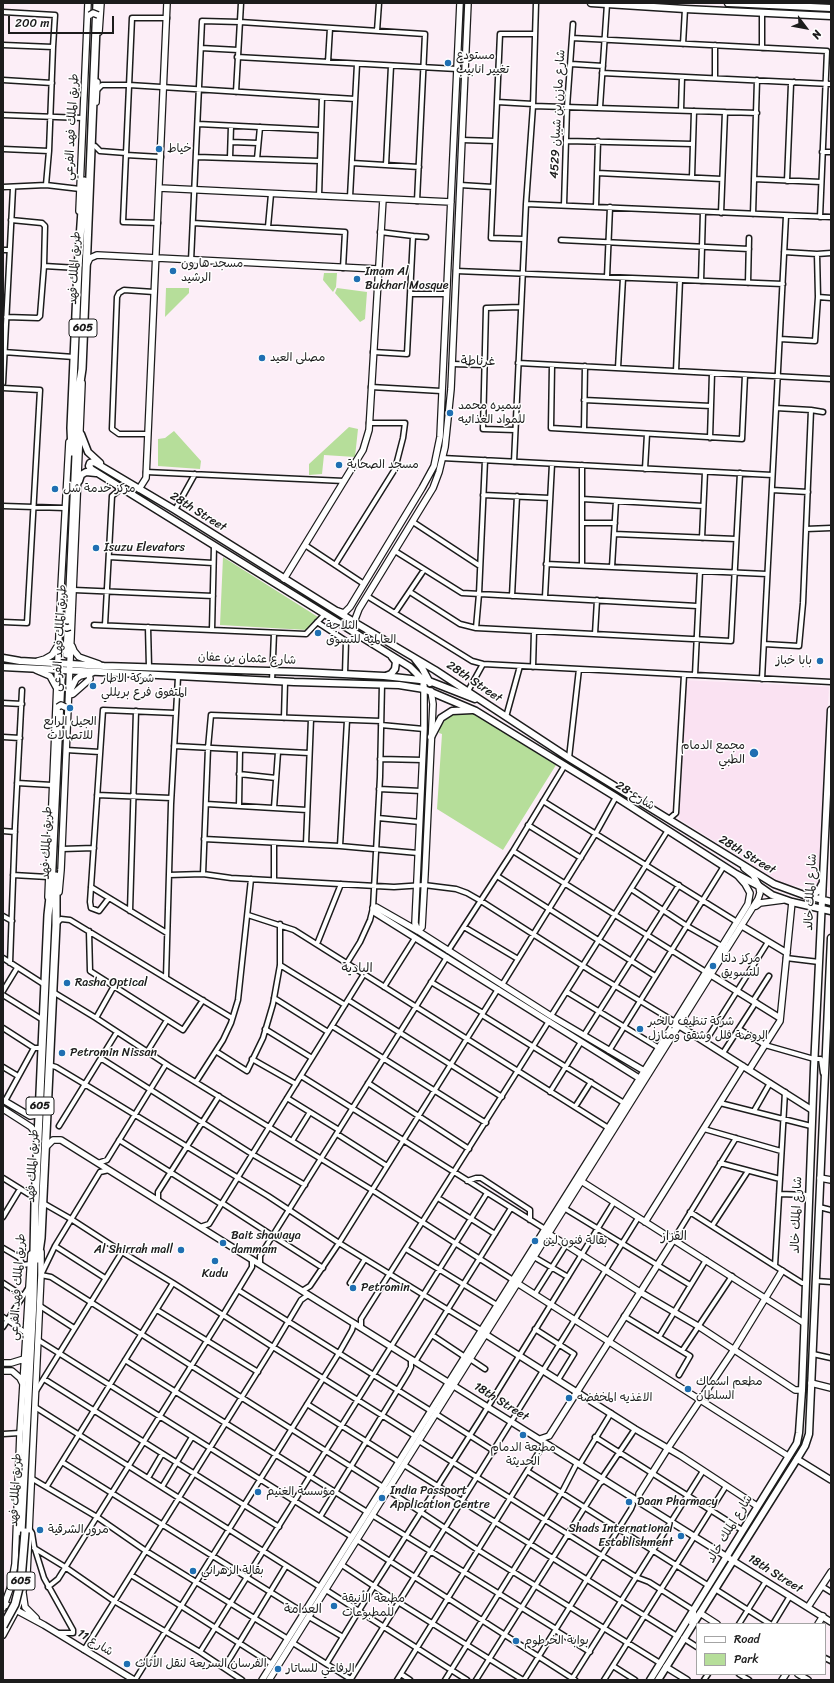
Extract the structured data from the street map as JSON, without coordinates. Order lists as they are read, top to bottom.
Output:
{
  "streets": {
    "highway": ["طريق الملك فهد", "605"],
    "main road": [
      "28th Street",
      "شارع عثمان بن عفان",
      "شارع 28",
      "شارع الملك خالد"
    ],
    "street": [
      "شارع مازن بن شيبان 4529",
      "طريق الملك فهد الفرعي",
      "18th Street",
      "شارع 11"
    ]
  },
  "crossings": [
    ["طريق الملك فهد الفرعي", "طريق الملك فهد"],
    ["طريق الملك فهد الفرعي", "شارع عثمان بن عفان"],
    ["طريق الملك فهد الفرعي", "شارع 11"],
    ["طريق الملك فهد", "18th Street"],
    ["28th Street", "شارع عثمان بن عفان"],
    ["28th Street", "شارع الملك خالد"],
    ["شارع عثمان بن عفان", "شارع 28"],
    ["شارع 28", "شارع الملك خالد"],
    ["شارع الملك خالد", "18th Street"]
  ],
  "districts": [
    "غرناطة",
    "البادية",
    "القزاز",
    "العدامة"
  ],
  "places": [
    "مستودع تغيير انابيب",
    "خياط",
    "مسجد هارون الرشيد",
    "Imam Al Bukhari Mosque",
    "مصلى العيد",
    "سميره محمد للمواد الغذائيه",
    "مسجد الصحابة",
    "مركز خدمة شل",
    "Isuzu Elevators",
    "الثلاجة العالمية للتسوق",
    "بابا خباز",
    "شركة الاطار المتفوق فرع بريللي",
    "الجيل الرابع للاتصالات",
    "مجمع الدمام الطبي",
    "مركز دلتا للتسويق",
    "Rasha Optical",
    "شركة تنظيف بالخبر الروضة فلل وشقق ومنازل",
    "Petromin Nissan",
    "بقالة فنون لين",
    "Bait shawaya dammam",
    "Al Shirrah mall",
    "Kudu",
    "Petromin",
    "مطعم اسماك السلطان",
    "الاغذيه المخفضه",
    "مطبعة الدمام الحديثة",
    "مؤسسة الغنيم",
    "India Passport Application Centre",
    "Daan Pharmacy",
    "مرور الشرقية",
    "Shads International Establishment",
    "بقالة الزهراني",
    "مطبعة الأنيقة للمطبوعات",
    "بوابة الخرطوم",
    "الفرسان السريعة لنقل الأثاث",
    "الرفاعي للساتار"
  ],
  "legend": ["Road", "Park"],
  "scale_bar": "200 m",
  "north": "bottom right"
}
